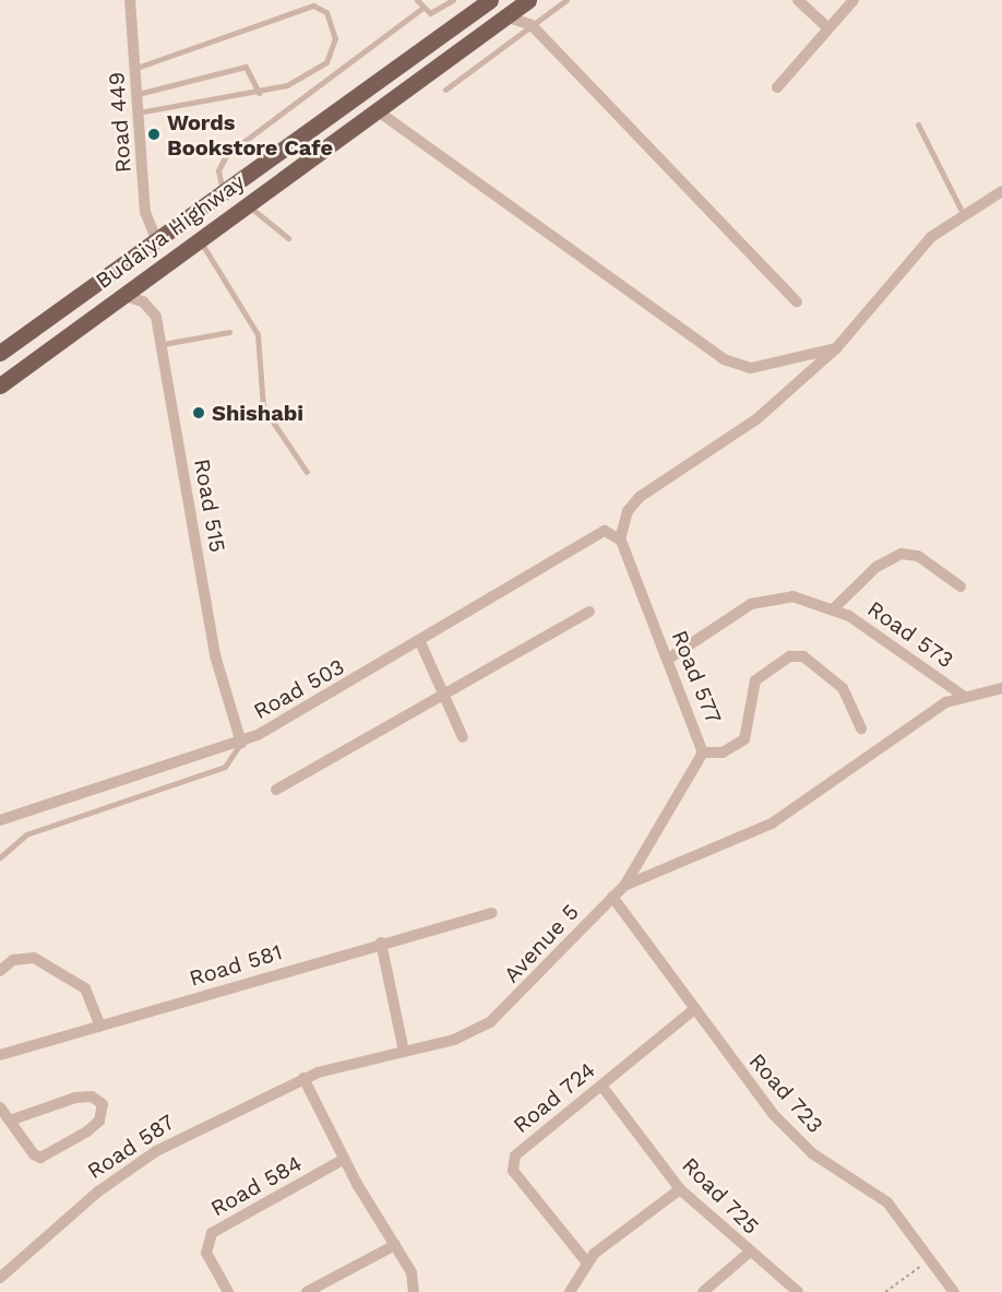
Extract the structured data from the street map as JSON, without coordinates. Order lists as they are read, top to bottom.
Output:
{
  "streets": {
    "main road": ["Budaiya Highway"],
    "street": [
      "Road 449",
      "Road 515",
      "Road 573",
      "Road 577",
      "Road 503",
      "Avenue 5",
      "Road 581",
      "Road 723",
      "Road 724",
      "Road 587",
      "Road 584",
      "Road 725"
    ]
  },
  "crossings": [
    ["Road 449", "Budaiya Highway"],
    ["Budaiya Highway", "Road 515"],
    ["Road 515", "Road 503"],
    ["Road 573", "Road 577"],
    ["Road 573", "Avenue 5"],
    ["Road 577", "Road 503"],
    ["Road 577", "Avenue 5"],
    ["Avenue 5", "Road 723"],
    ["Avenue 5", "Road 587"],
    ["Road 723", "Road 724"],
    ["Road 724", "Road 725"]
  ],
  "places": ["Words Bookstore Cafe", "Shishabi"]
}
